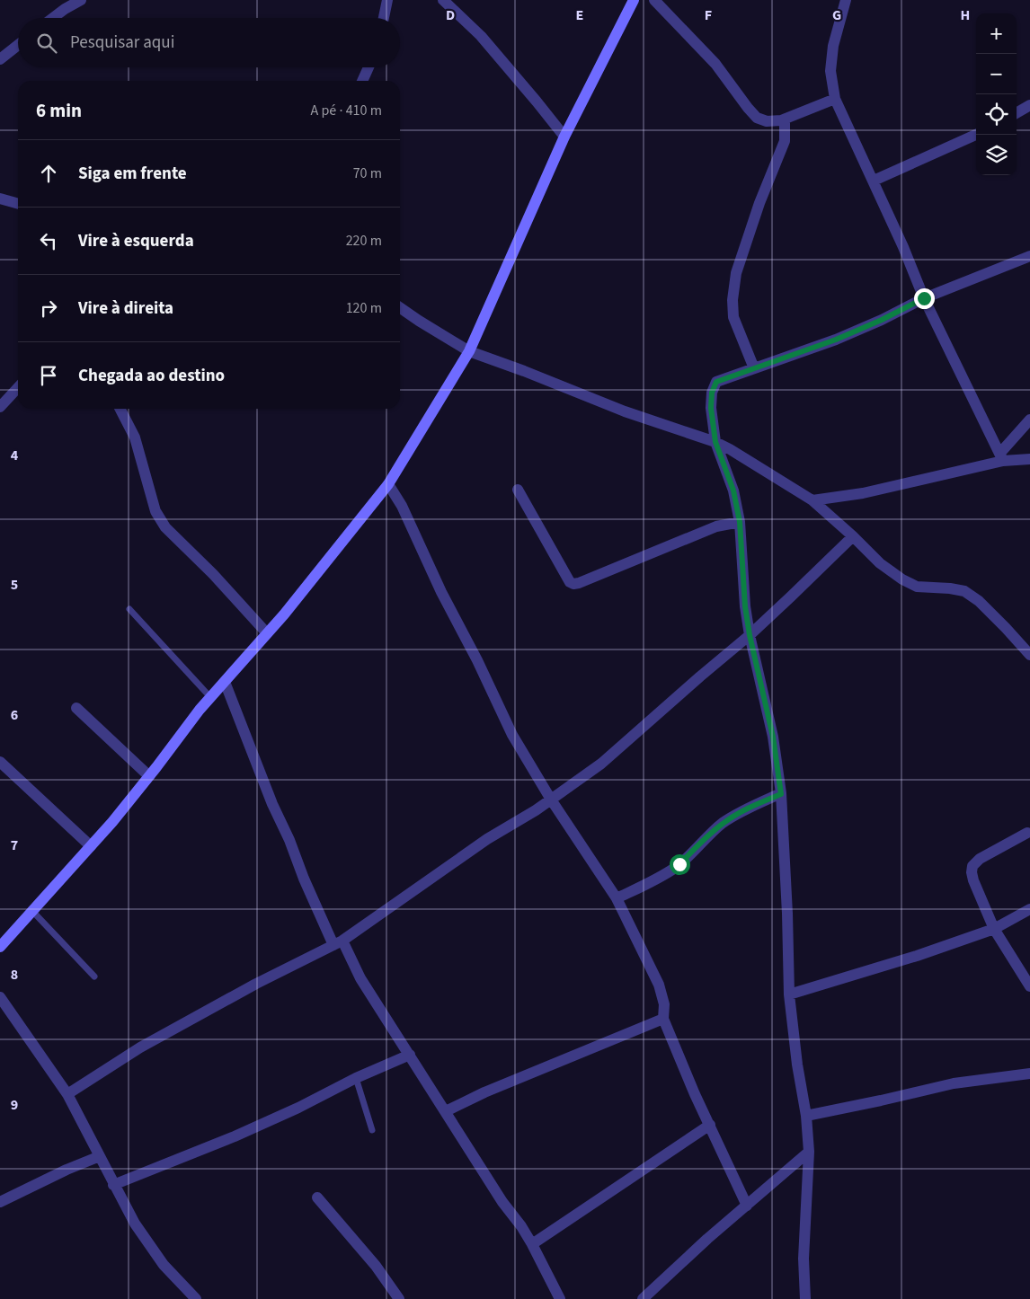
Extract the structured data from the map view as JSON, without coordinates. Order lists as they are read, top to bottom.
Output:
{
  "page": {
    "map_buttons": ["+", "−"],
    "search": "Pesquisar aqui",
    "heading": ["6 min", "A pé · 410 m"],
    "list": [
      ["Siga em frente", "70 m"],
      ["Vire à esquerda", "220 m"],
      ["Vire à direita", "120 m"],
      "Chegada ao destino"
    ]
  },
  "grid": {
    "columns": [
      "D",
      "E",
      "F",
      "G",
      "H"
    ],
    "rows": [
      "4",
      "5",
      "6",
      "7",
      "8",
      "9"
    ]
  }
}
